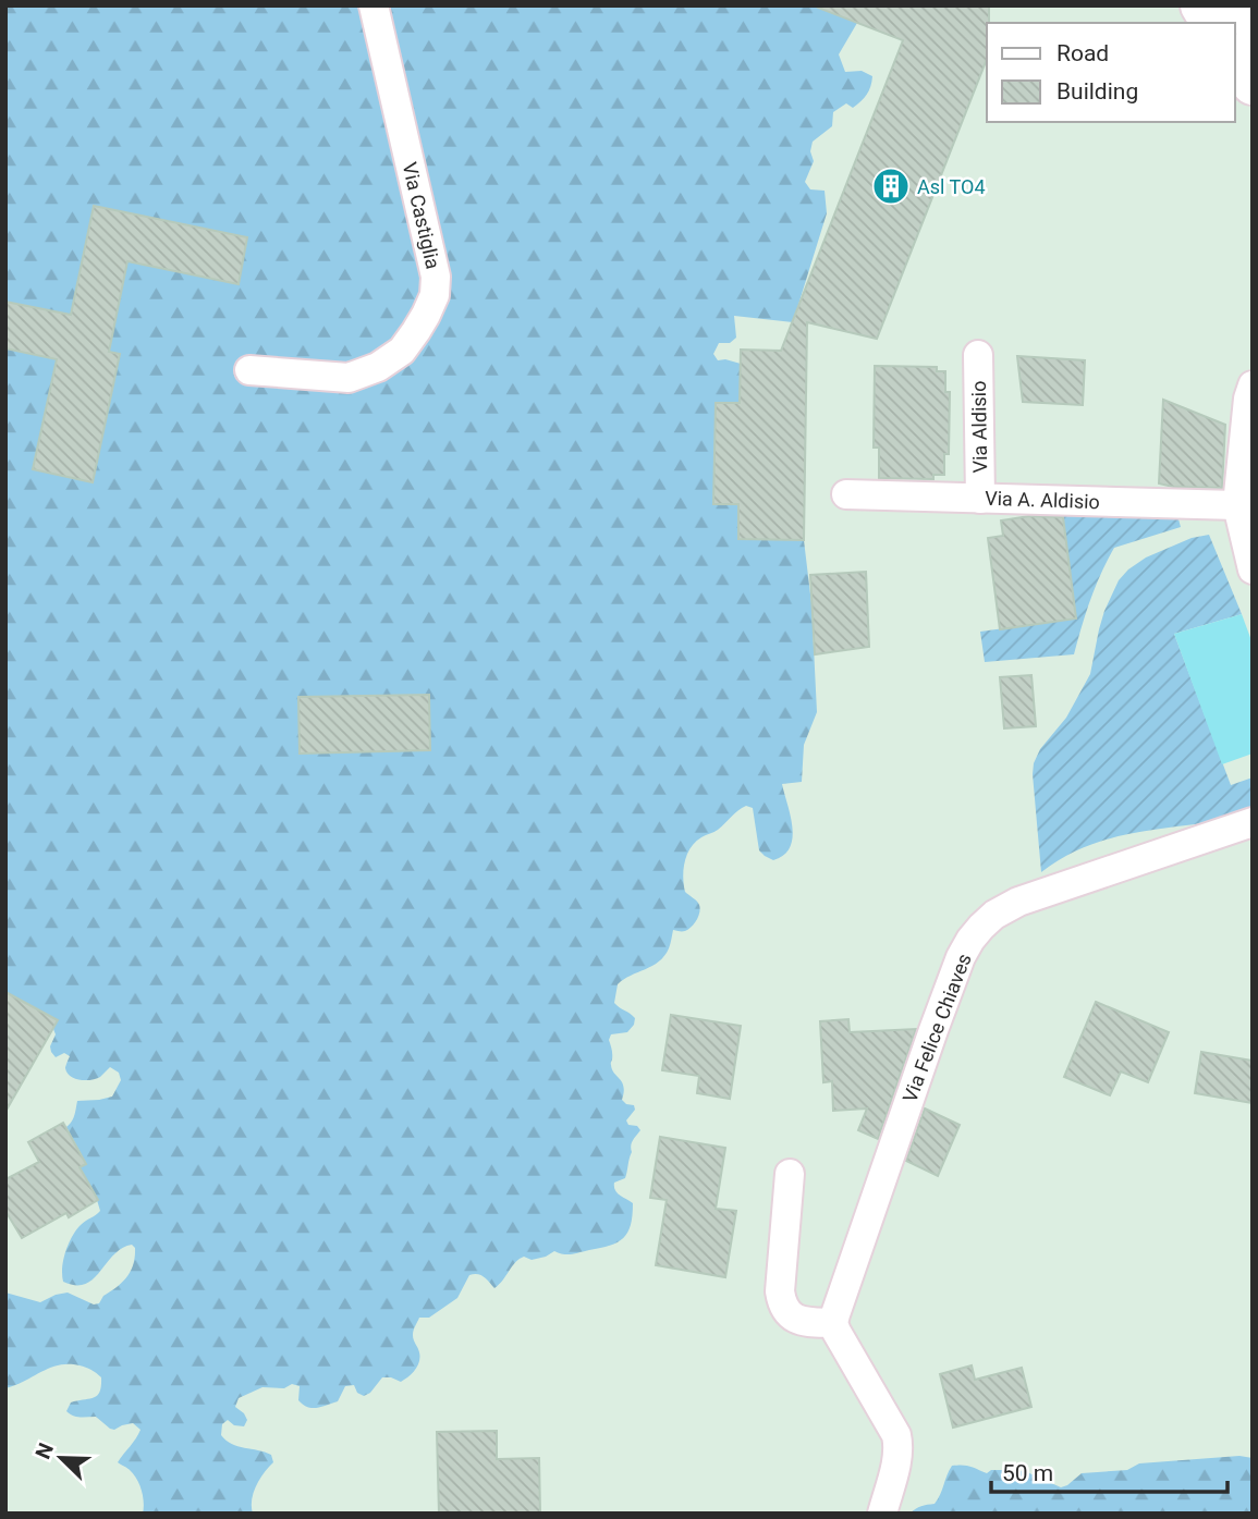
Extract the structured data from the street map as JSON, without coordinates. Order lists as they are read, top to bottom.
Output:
{
  "streets": {
    "street": [
      "Via Castiglia",
      "Via Aldisio",
      "Via A. Aldisio",
      "Via Felice Chiaves"
    ]
  },
  "crossings": [
    ["Via Aldisio", "Via A. Aldisio"]
  ],
  "places": {
    "building": ["Asl TO4"]
  },
  "legend": ["Road", "Building"],
  "scale_bar": "50 m",
  "north": "top left"
}
